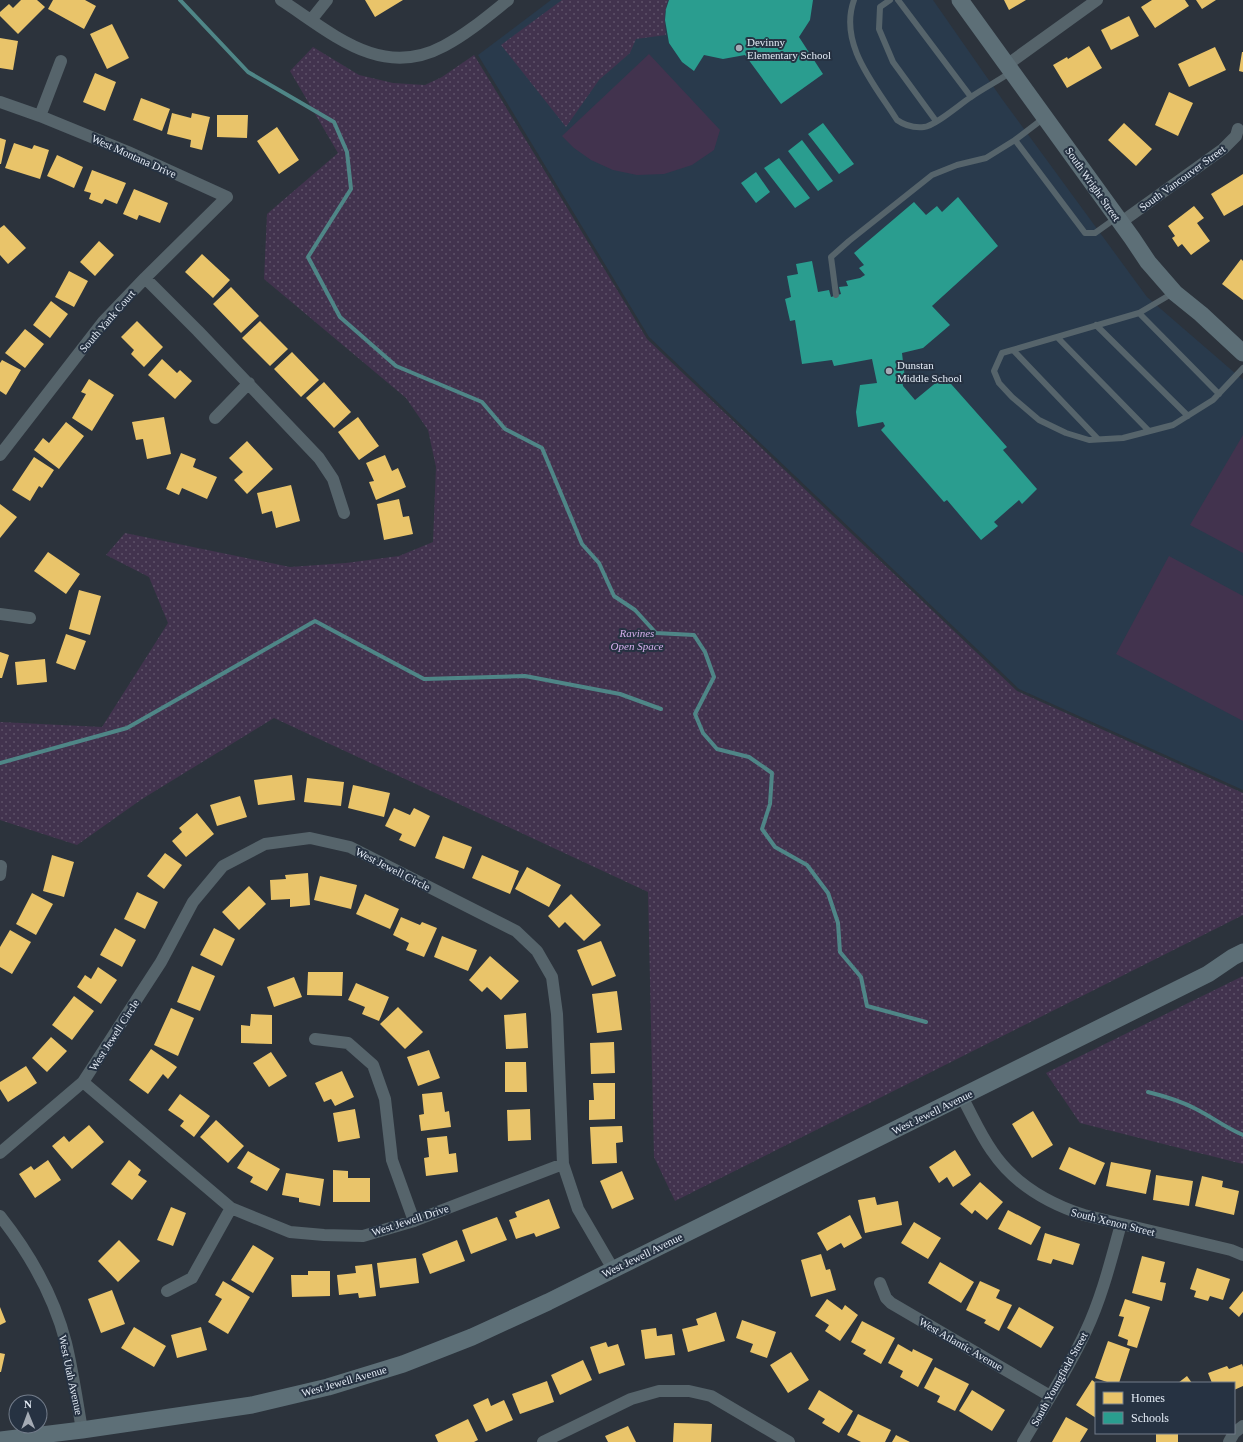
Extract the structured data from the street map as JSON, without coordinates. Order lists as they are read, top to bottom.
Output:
{
  "streets": {
    "main road": ["South Wright Street", "West Jewell Avenue"],
    "street": [
      "West Montana Drive",
      "South Vancouver Street",
      "South Yank Court",
      "West Jewell Circle",
      "West Jewell Drive",
      "South Xenon Street",
      "West Atlantic Avenue",
      "West Utah Avenue",
      "South Youngfield Street"
    ]
  },
  "crossings": [
    ["West Montana Drive", "South Yank Court"],
    ["South Vancouver Street", "South Wright Street"],
    ["West Jewell Circle", "West Jewell Avenue"],
    ["West Jewell Circle", "West Jewell Drive"],
    ["West Jewell Avenue", "South Xenon Street"],
    ["West Jewell Avenue", "West Utah Avenue"],
    ["South Xenon Street", "South Youngfield Street"],
    ["West Atlantic Avenue", "South Youngfield Street"]
  ],
  "parks": ["Ravines Open Space"],
  "places": ["Devinny Elementary School", "Dunstan Middle School"],
  "legend": ["Homes", "Schools"],
  "north": "top"
}
